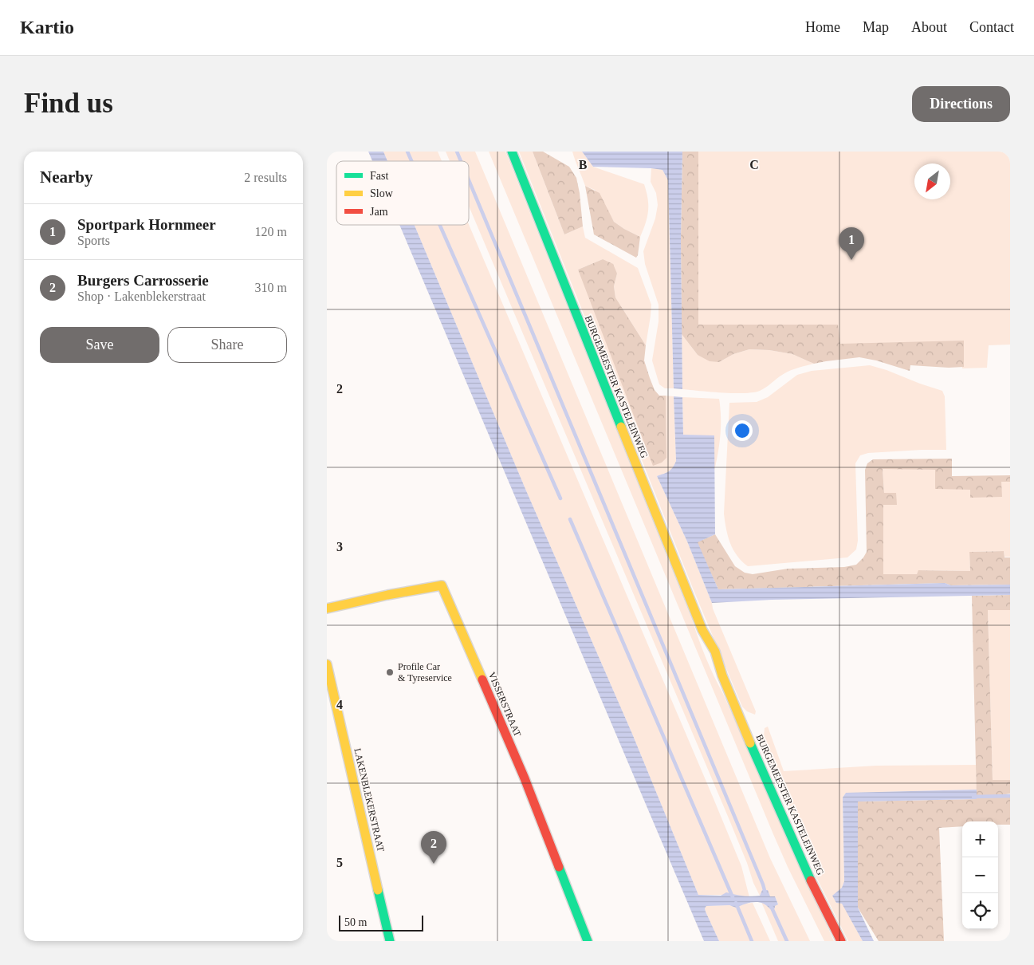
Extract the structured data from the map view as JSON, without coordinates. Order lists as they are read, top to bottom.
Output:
{
  "streets": {
    "main road": ["BURGEMEESTER KASTELEINWEG", "VISSERSTRAAT", "LAKENBLEKERSTRAAT"]
  },
  "places": ["Profile Car & Tyreservice"],
  "legend": ["Fast", "Slow", "Jam"],
  "scale_bar": "50 m",
  "north": "bottom left",
  "page": {
    "header": "Kartio",
    "nav": [
      "Home",
      "Map",
      "About",
      "Contact"
    ],
    "buttons": [
      "Directions",
      ["Save", "Share"]
    ],
    "title": "Find us",
    "heading": ["Nearby", "2 results"],
    "list": [
      {
        "mark": "1",
        "name": "Sportpark Hornmeer",
        "note": "Sports",
        "value": "120 m"
      },
      {
        "mark": "2",
        "name": "Burgers Carrosserie",
        "note": "Shop · Lakenblekerstraat",
        "value": "310 m"
      }
    ],
    "pins": ["1", "2"],
    "map_buttons": ["+", "−"],
    "scale": "50 m"
  },
  "grid": {
    "columns": ["B", "C"],
    "rows": [
      "2",
      "3",
      "4",
      "5"
    ]
  }
}
